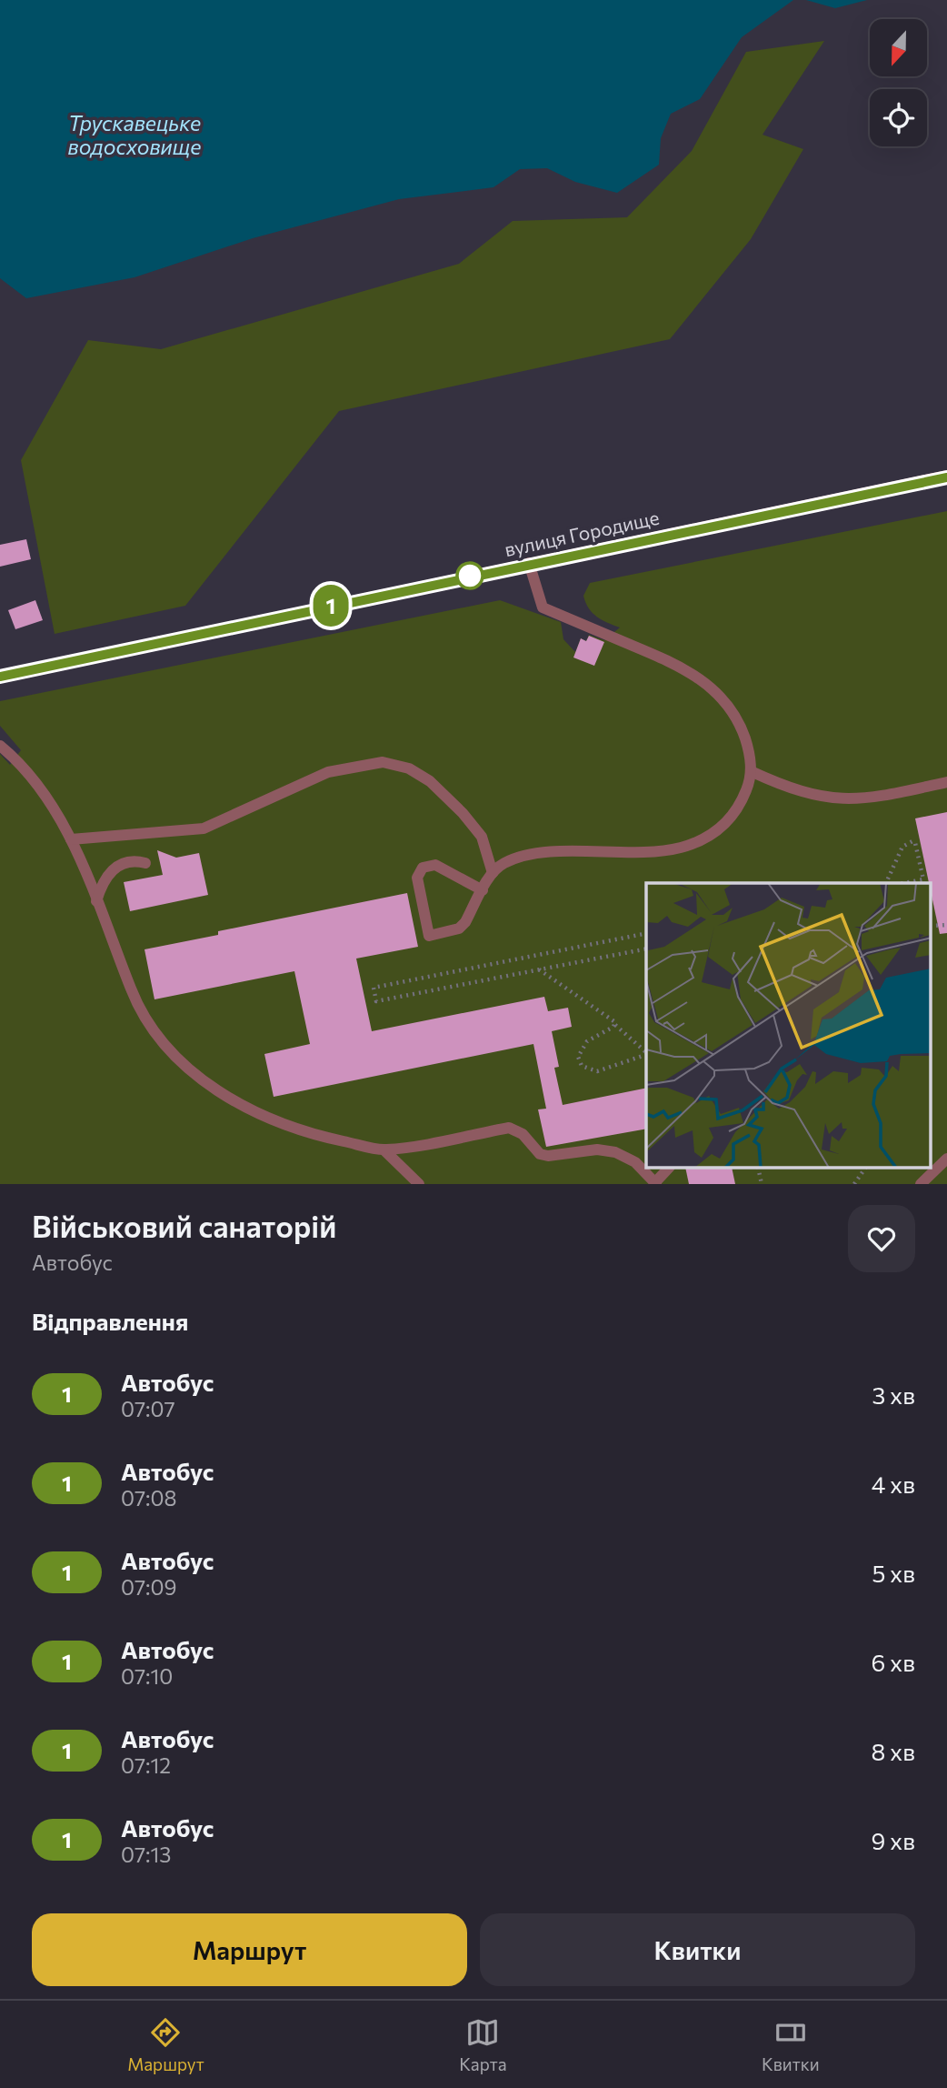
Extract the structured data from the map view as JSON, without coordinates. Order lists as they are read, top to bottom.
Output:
{
  "streets": {
    "street": ["вулиця Городище"]
  },
  "water": ["Трускавецьке водосховище"],
  "lines": ["bus line 1"],
  "north": "bottom",
  "page": {
    "on_map": "1",
    "heading": [
      ["Військовий санаторій", "Автобус"],
      "Відправлення"
    ],
    "list": [
      {
        "mark": "1",
        "name": "Автобус",
        "note": "07:07",
        "value": "3 хв"
      },
      {
        "mark": "1",
        "name": "Автобус",
        "note": "07:08",
        "value": "4 хв"
      },
      {
        "mark": "1",
        "name": "Автобус",
        "note": "07:09",
        "value": "5 хв"
      },
      {
        "mark": "1",
        "name": "Автобус",
        "note": "07:10",
        "value": "6 хв"
      },
      {
        "mark": "1",
        "name": "Автобус",
        "note": "07:12",
        "value": "8 хв"
      },
      {
        "mark": "1",
        "name": "Автобус",
        "note": "07:13",
        "value": "9 хв"
      }
    ],
    "buttons": ["Маршрут", "Квитки"],
    "tabs": ["Маршрут", "Карта", "Квитки"]
  }
}
